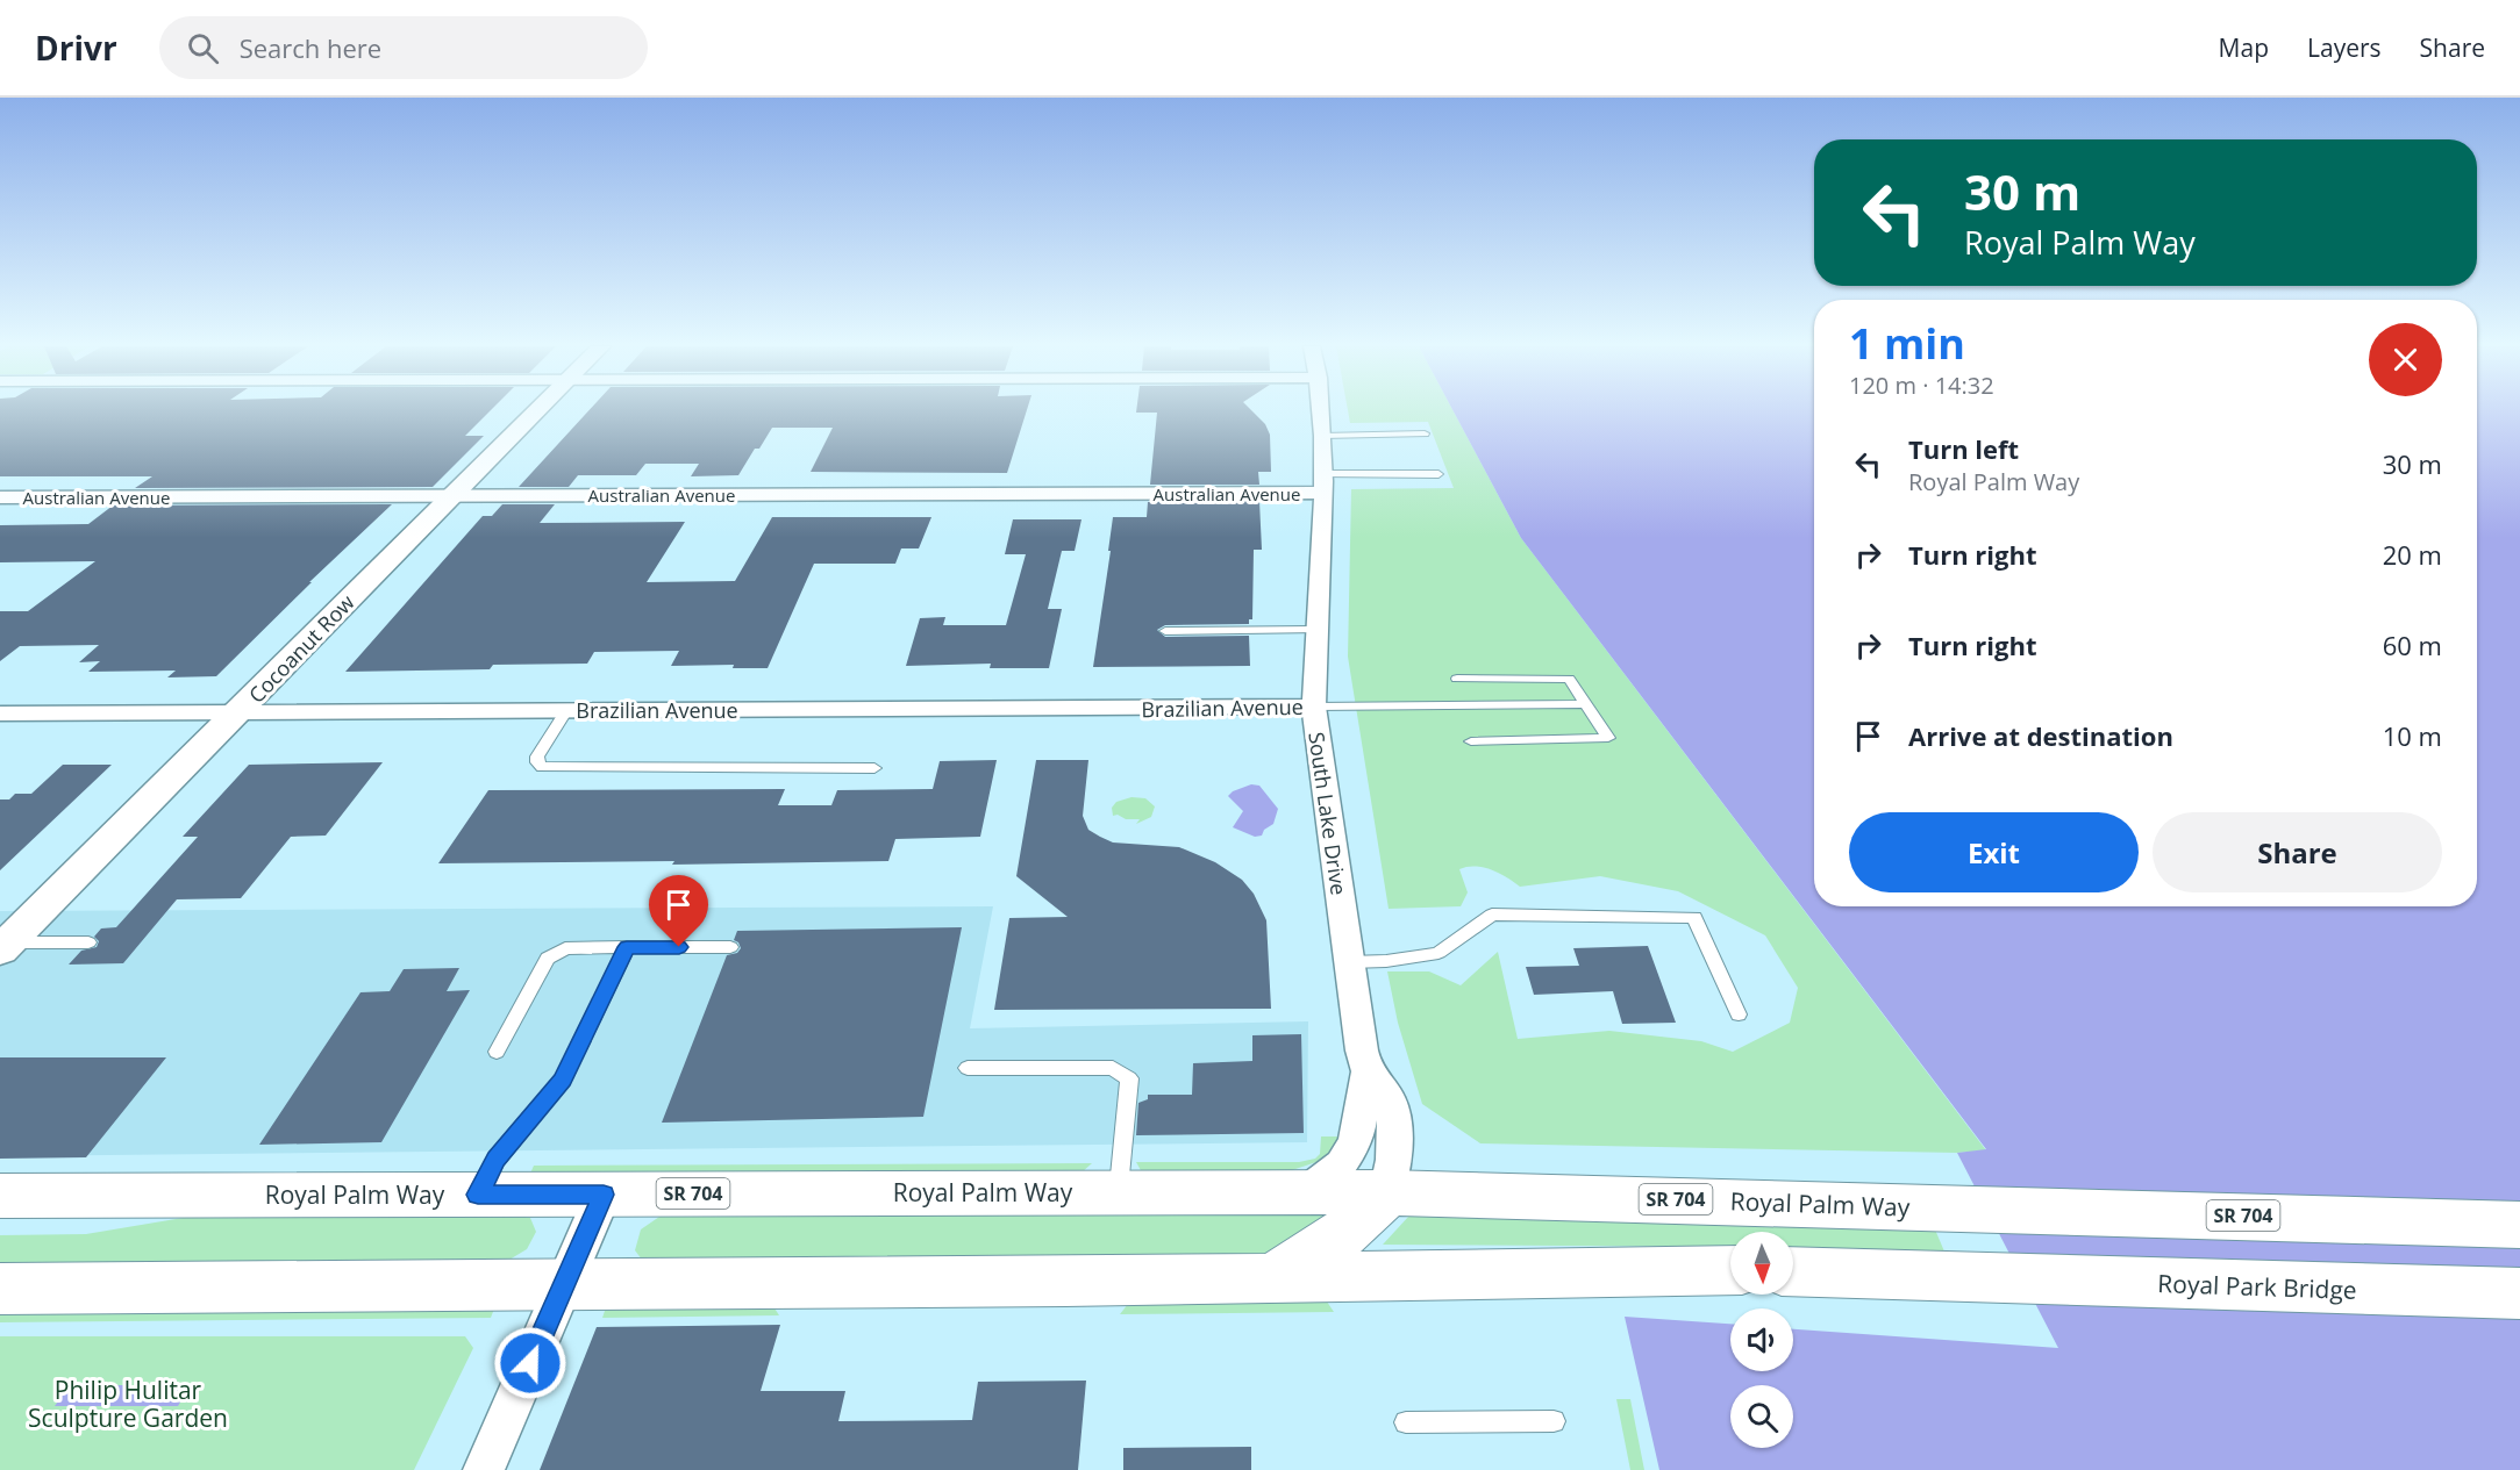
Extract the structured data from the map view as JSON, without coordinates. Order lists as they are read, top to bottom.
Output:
{
  "streets": {
    "main road": ["Royal Palm Way", "SR 704", "Royal Park Bridge"],
    "street": [
      "Australian Avenue",
      "Cocoanut Row",
      "Brazilian Avenue",
      "South Lake Drive"
    ]
  },
  "crossings": [
    ["Australian Avenue", "Cocoanut Row"],
    ["Australian Avenue", "South Lake Drive"],
    ["Cocoanut Row", "Brazilian Avenue"],
    ["Brazilian Avenue", "South Lake Drive"],
    ["South Lake Drive", "Royal Palm Way"]
  ],
  "parks": ["Philip Hulitar Sculpture Garden"],
  "north": "bottom",
  "page": {
    "header": "Drivr",
    "search": "Search here",
    "nav": ["Map", "Layers", "Share"],
    "turn": ["30 m", "Royal Palm Way"],
    "heading": ["1 min", "120 m · 14:32"],
    "list": [
      {
        "name": "Turn left",
        "note": "Royal Palm Way",
        "value": "30 m"
      },
      {
        "name": "Turn right",
        "value": "20 m"
      },
      {
        "name": "Turn right",
        "value": "60 m"
      },
      {
        "name": "Arrive at destination",
        "value": "10 m"
      }
    ],
    "buttons": ["Exit", "Share"]
  }
}
